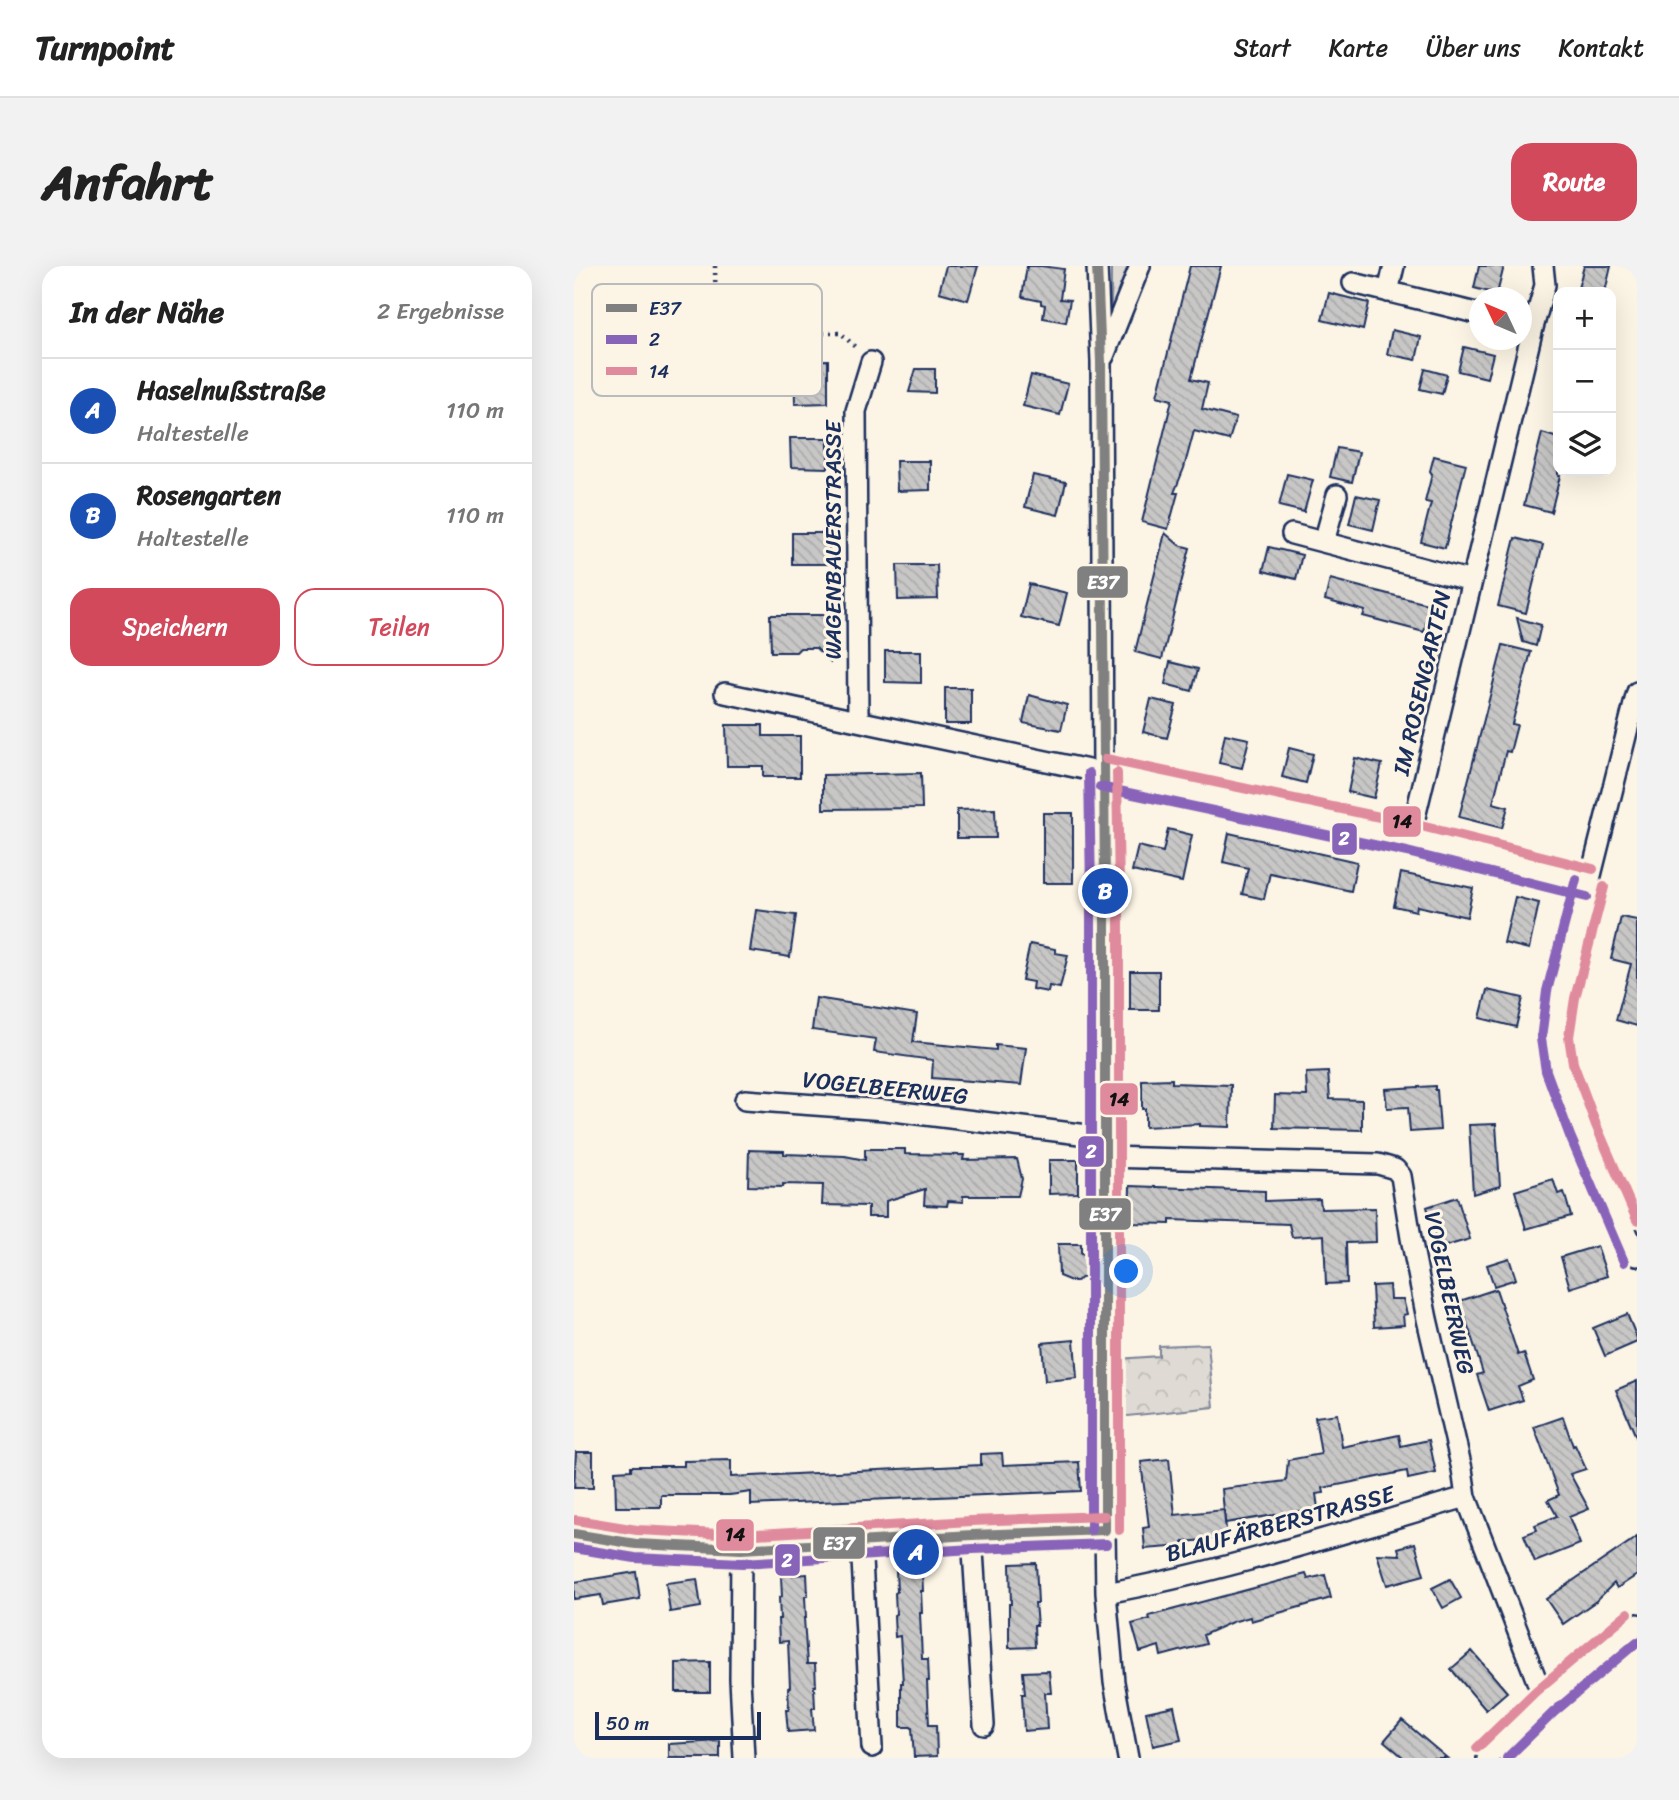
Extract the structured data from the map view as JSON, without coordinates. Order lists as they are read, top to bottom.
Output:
{
  "streets": {
    "street": [
      "WAGENBAUERSTRASSE",
      "IM ROSENGARTEN",
      "VOGELBEERWEG",
      "BLAUFÄRBERSTRASSE"
    ]
  },
  "crossings": [
    ["VOGELBEERWEG", "BLAUFÄRBERSTRASSE"]
  ],
  "lines": ["transit line E37", "transit line 14", "transit line 2"],
  "legend": ["E37", "2", "14"],
  "scale_bar": "50 m",
  "north": "top left",
  "page": {
    "header": "Turnpoint",
    "nav": [
      "Start",
      "Karte",
      "Über uns",
      "Kontakt"
    ],
    "title": "Anfahrt",
    "buttons": [
      "Route",
      ["Speichern", "Teilen"]
    ],
    "heading": ["In der Nähe", "2 Ergebnisse"],
    "map_buttons": ["+", "−"],
    "list": [
      {
        "mark": "A",
        "name": "Haselnußstraße",
        "note": "Haltestelle",
        "value": "110 m"
      },
      {
        "mark": "B",
        "name": "Rosengarten",
        "note": "Haltestelle",
        "value": "110 m"
      }
    ],
    "pins": ["B", "A"],
    "scale": "50 m"
  }
}
